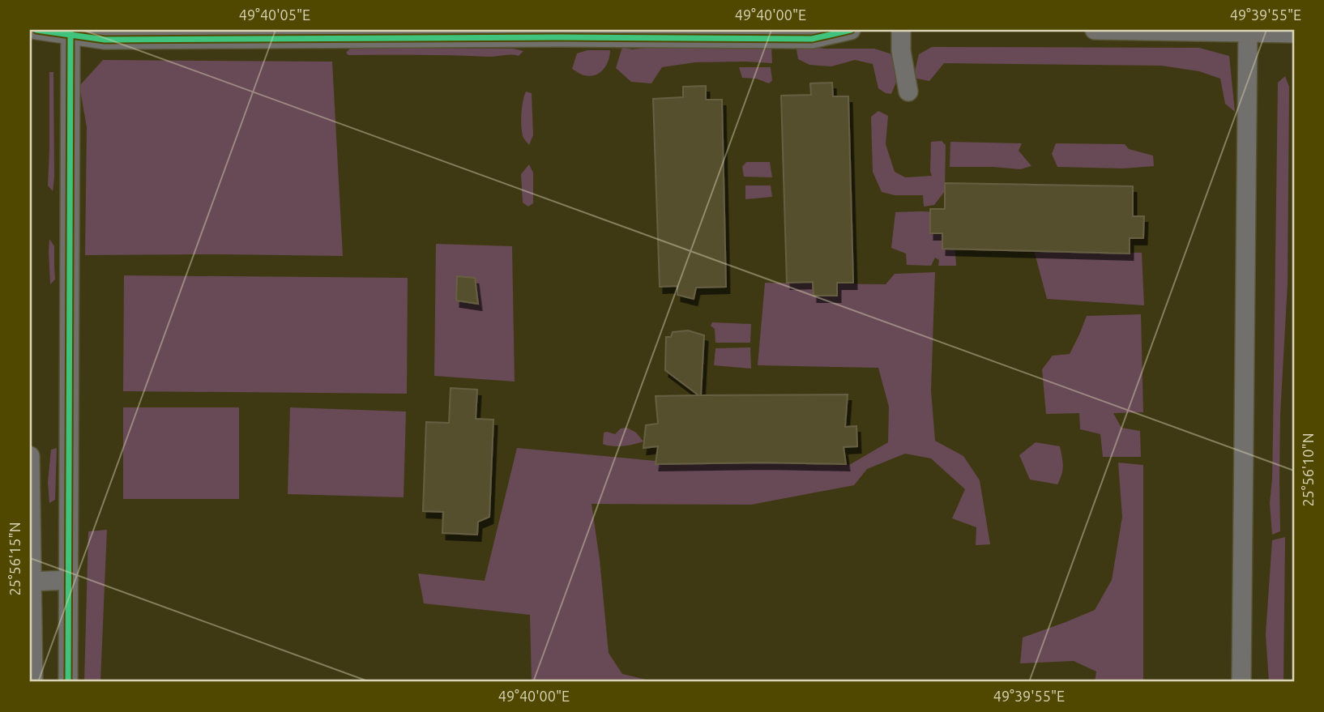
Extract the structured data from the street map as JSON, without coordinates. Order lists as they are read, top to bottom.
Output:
{
  "coordinates": [
    "49°40'05\"E",
    "49°40'00\"E",
    "49°39'55\"E",
    "25°56'10\"N",
    "25°56'15\"N"
  ]
}
